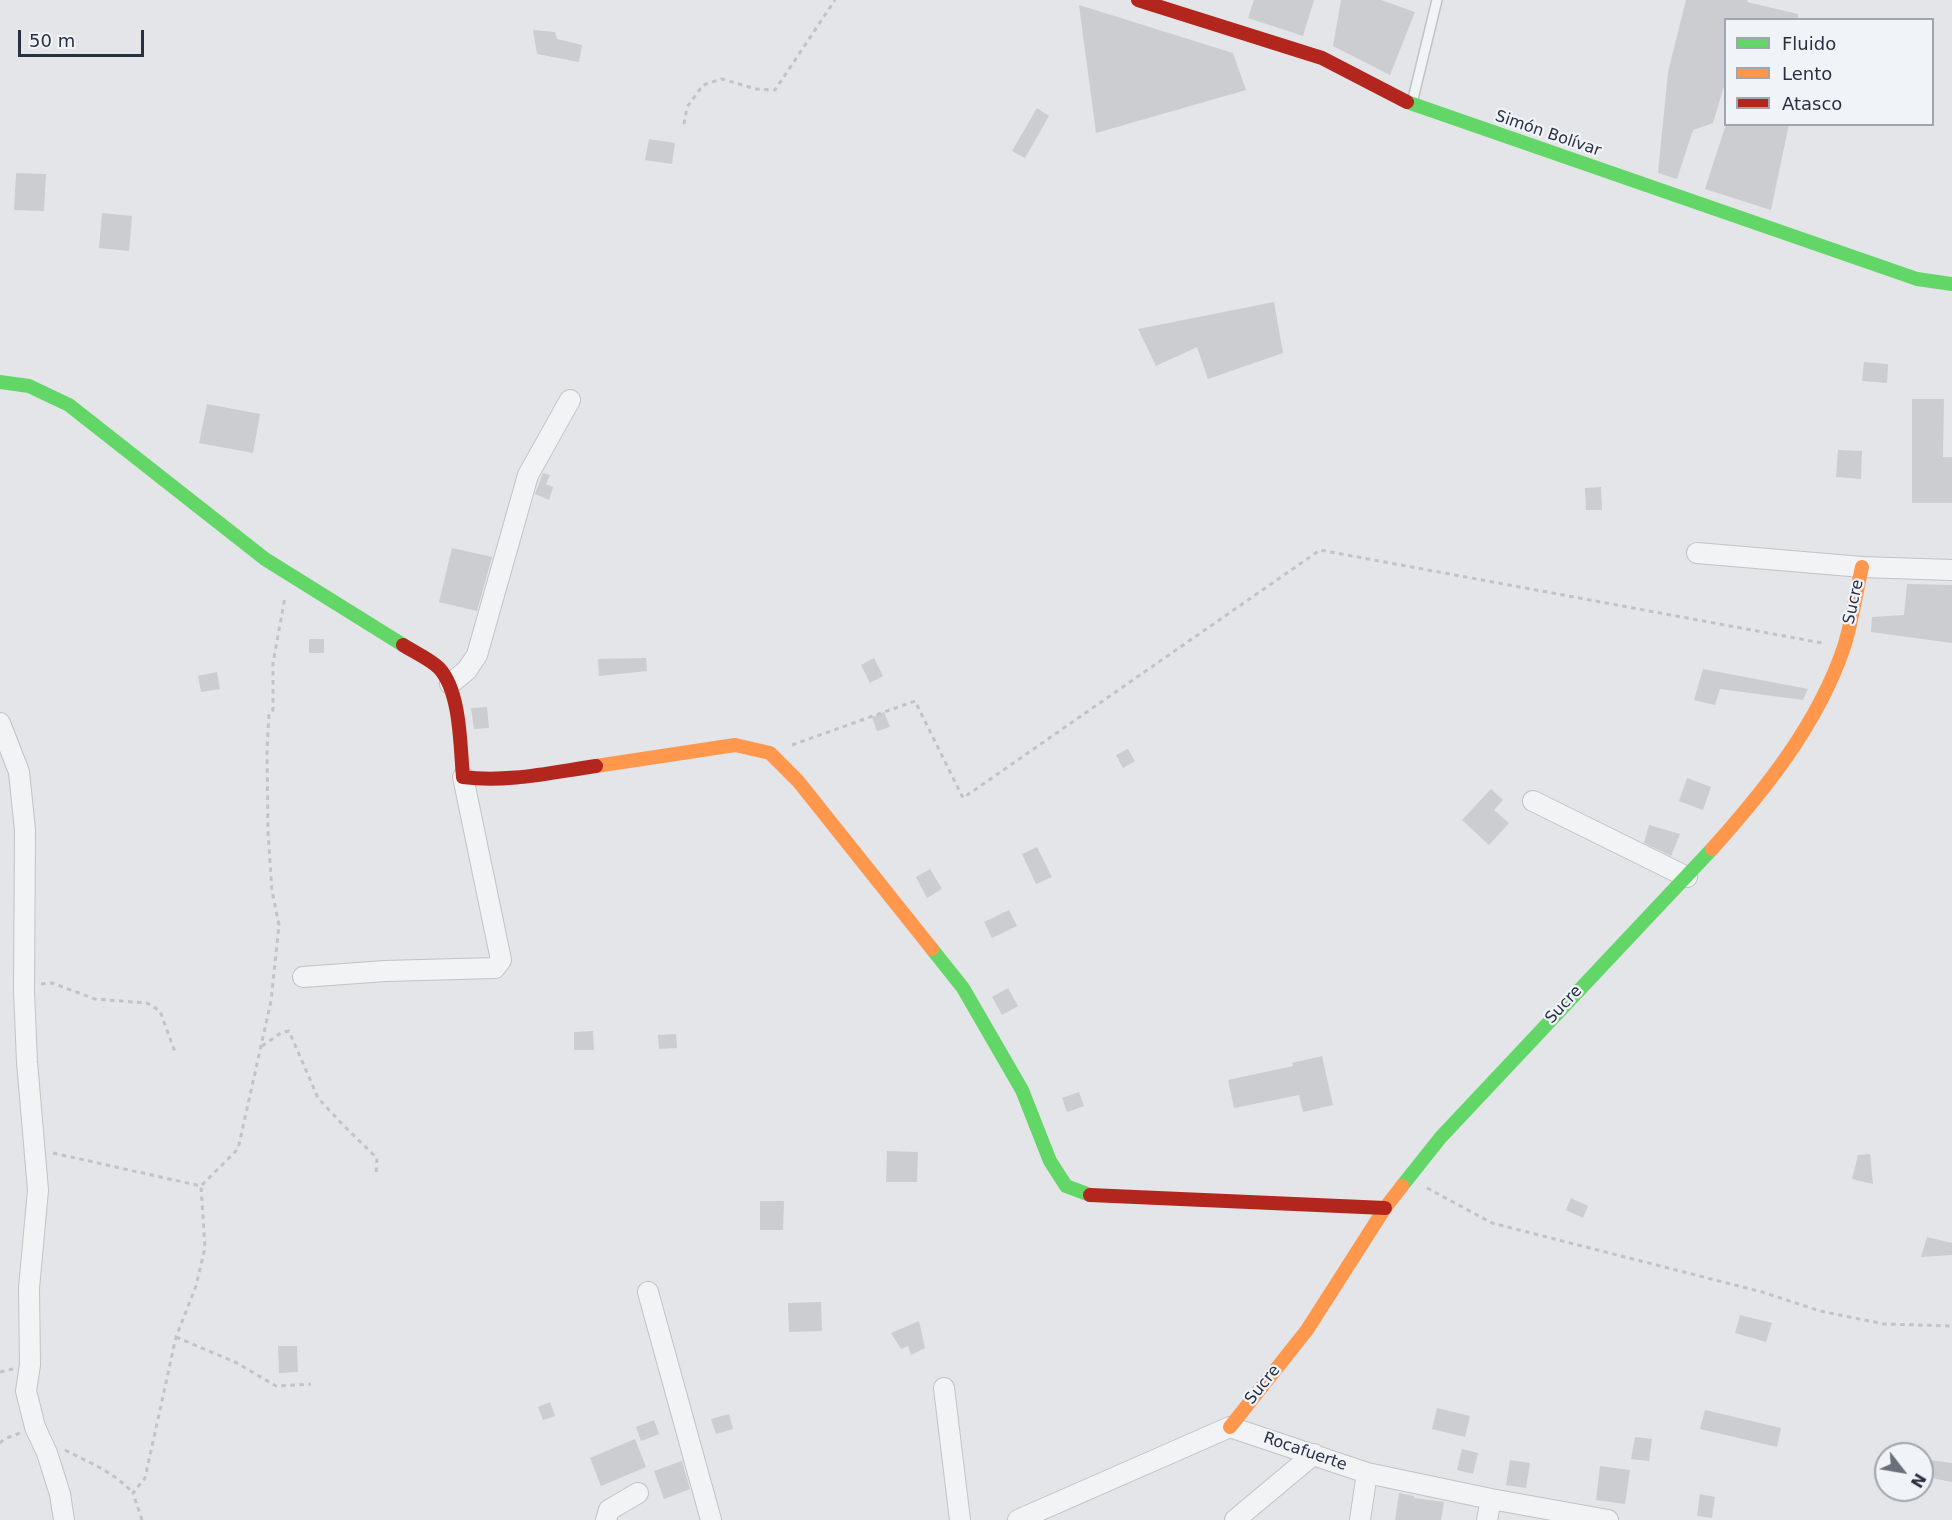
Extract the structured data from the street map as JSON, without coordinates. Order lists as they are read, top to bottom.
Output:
{
  "streets": {
    "street": ["Simón Bolívar", "Sucre", "Rocafuerte"]
  },
  "crossings": [
    ["Sucre", "Rocafuerte"]
  ],
  "legend": ["Fluido", "Lento", "Atasco"],
  "scale_bar": "50 m",
  "north": "bottom right"
}
